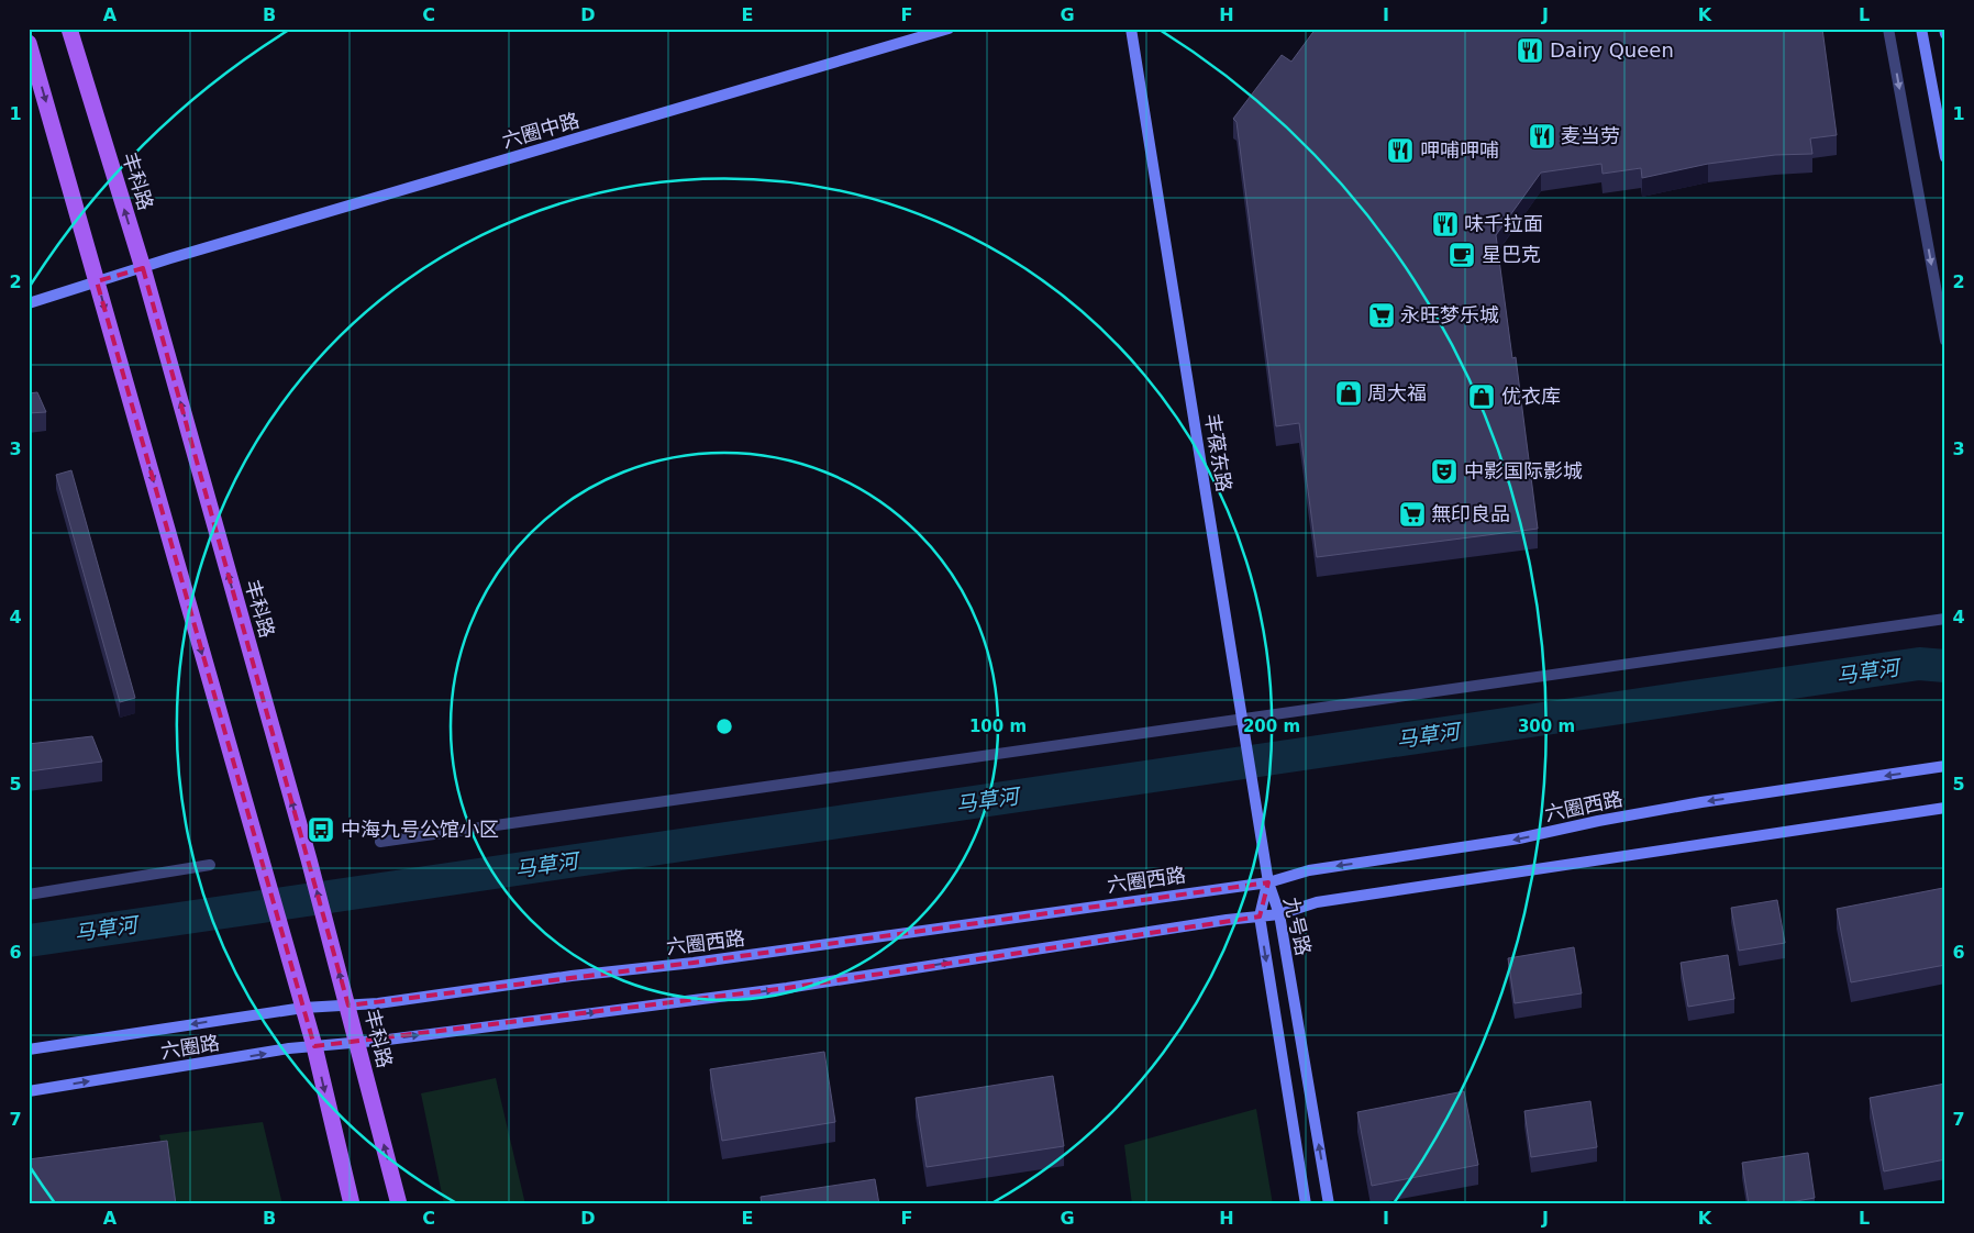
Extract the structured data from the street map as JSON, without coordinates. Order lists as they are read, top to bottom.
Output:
{
  "streets": {
    "main road": [
      "六圈中路",
      "丰科路",
      "丰葆东路",
      "六圈西路",
      "九号路",
      "六圈路"
    ]
  },
  "crossings": [
    ["六圈中路", "丰科路"],
    ["丰科路", "六圈西路"],
    ["丰科路", "六圈路"],
    ["丰葆东路", "六圈西路"],
    ["丰葆东路", "九号路"],
    ["六圈西路", "九号路"],
    ["六圈西路", "六圈路"]
  ],
  "water": ["马草河"],
  "places": {
    "restaurant": [
      "Dairy Queen",
      "麦当劳",
      "呷哺呷哺",
      "味千拉面"
    ],
    "cafe": ["星巴克"],
    "supermarket": ["永旺梦乐城", "無印良品"],
    "shop": ["周大福", "优衣库"],
    "theatre": ["中影国际影城"],
    "bus stop": ["中海九号公馆小区"]
  },
  "grid": {
    "columns": [
      "A",
      "B",
      "C",
      "D",
      "E",
      "F",
      "G",
      "H",
      "I",
      "J",
      "K",
      "L"
    ],
    "rows": [
      "1",
      "2",
      "3",
      "4",
      "5",
      "6",
      "7"
    ]
  },
  "rings": ["100 m", "200 m", "300 m"]
}
